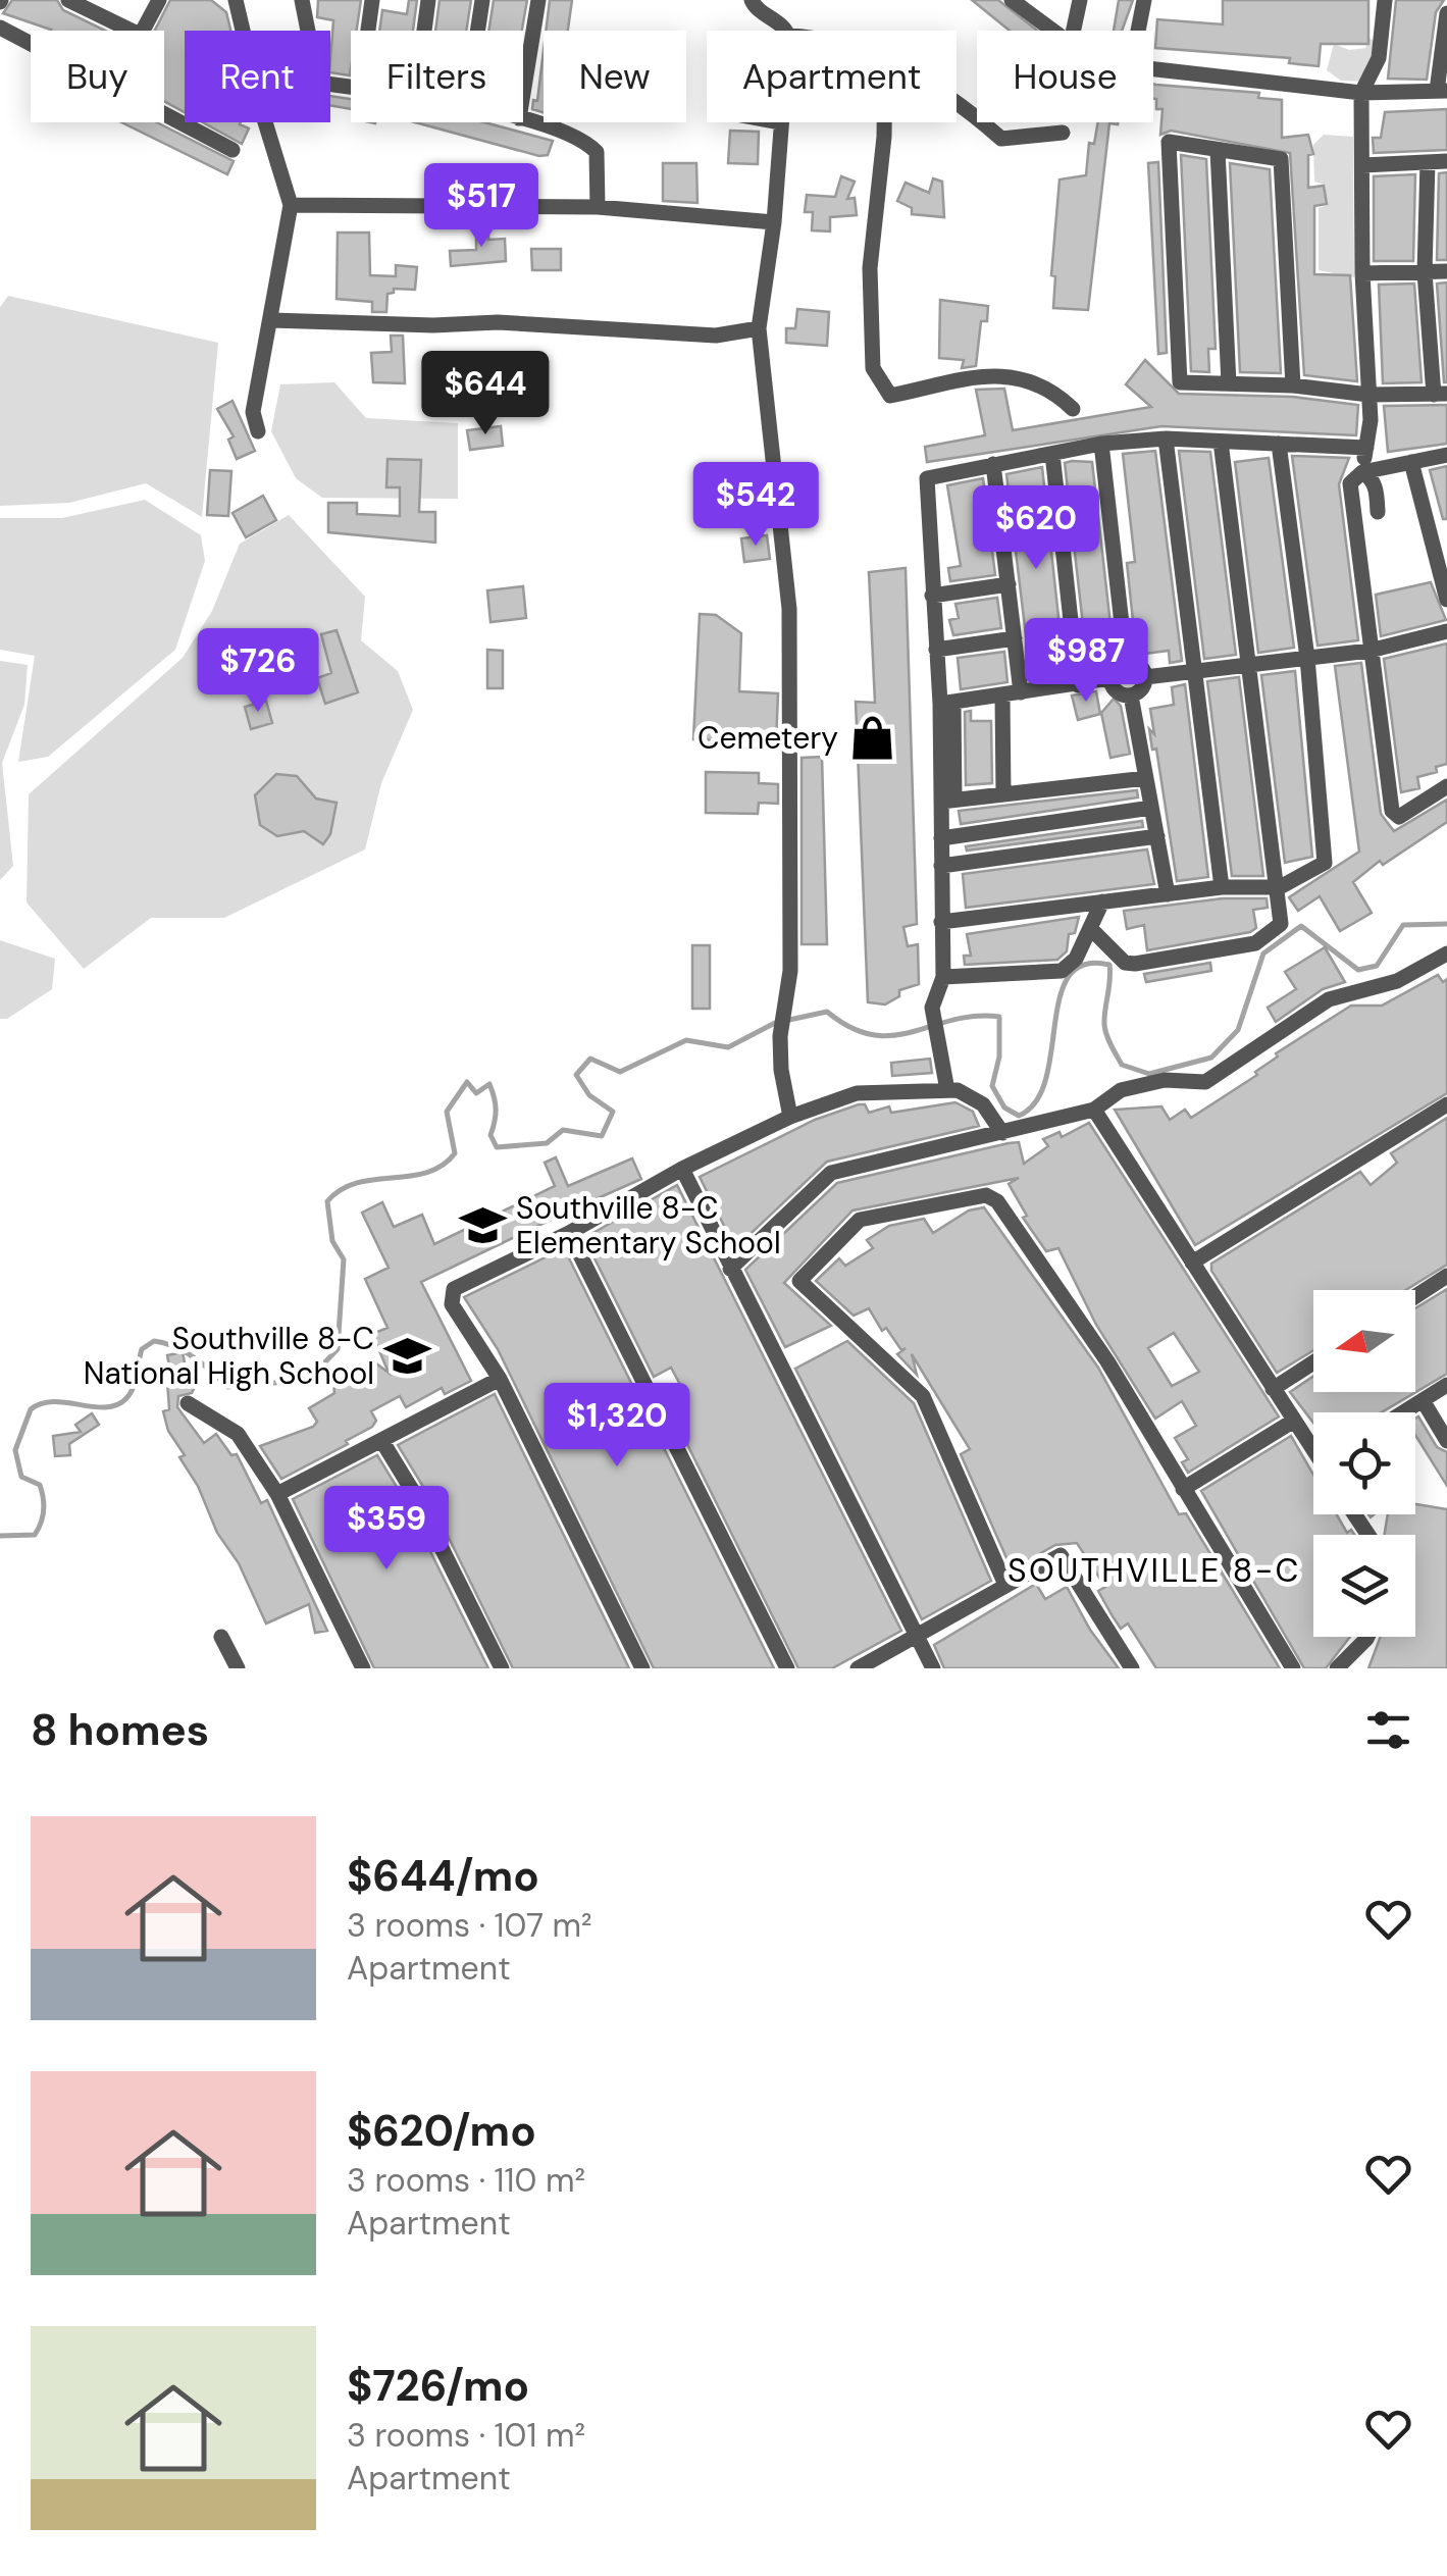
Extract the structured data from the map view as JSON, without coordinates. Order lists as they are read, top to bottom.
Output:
{
  "districts": ["SOUTHVILLE 8-C"],
  "places": {
    "shop": ["Cemetery"],
    "school or university": ["Southville 8-C Elementary School", "Southville 8-C National High School"]
  },
  "north": "left",
  "page": {
    "chip": [
      "Buy",
      "Rent",
      "Filters",
      "New",
      "Apartment",
      "House"
    ],
    "price": [
      "$517",
      "$644",
      "$542",
      "$620",
      "$987",
      "$726",
      "$1,320",
      "$359"
    ],
    "heading": "8 homes",
    "list": [
      {
        "name": "$644/mo",
        "note": "3 rooms · 107 m² · Apartment"
      },
      {
        "name": "$620/mo",
        "note": "3 rooms · 110 m² · Apartment"
      },
      {
        "name": "$726/mo",
        "note": "3 rooms · 101 m² · Apartment"
      }
    ]
  }
}
